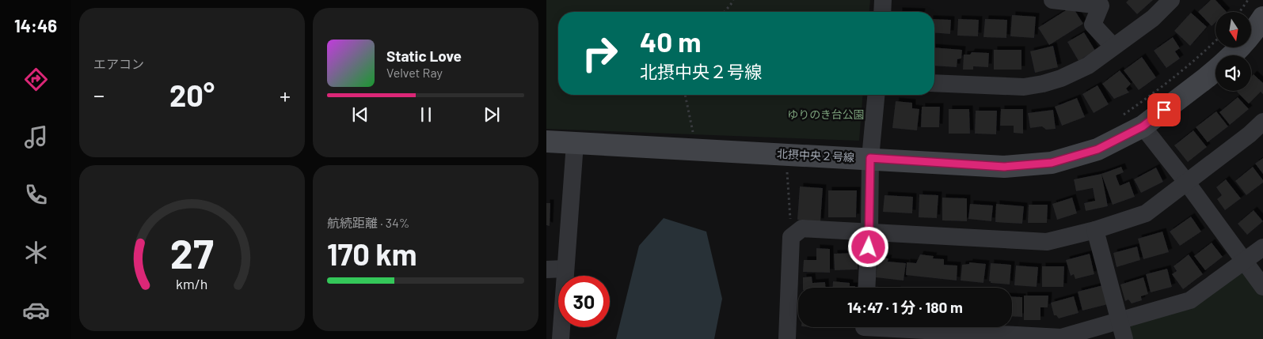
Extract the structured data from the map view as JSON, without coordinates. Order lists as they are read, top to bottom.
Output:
{
  "streets": {
    "street": ["北摂中央２号線"]
  },
  "parks": ["ゆりのき台公園"],
  "north": "bottom",
  "page": {
    "tabs": "14:46",
    "tile": [
      "エアコン",
      ["航続距離 · 34%", "170 km"]
    ],
    "turn": ["40 m", "北摂中央２号線"],
    "song": ["Static Love", "Velvet Ray"],
    "heat": ["−", "20°", "+"],
    "limit": "30",
    "trip": "14:47 · 1 分 · 180 m",
    "gauge": ["27", "km/h"]
  }
}
